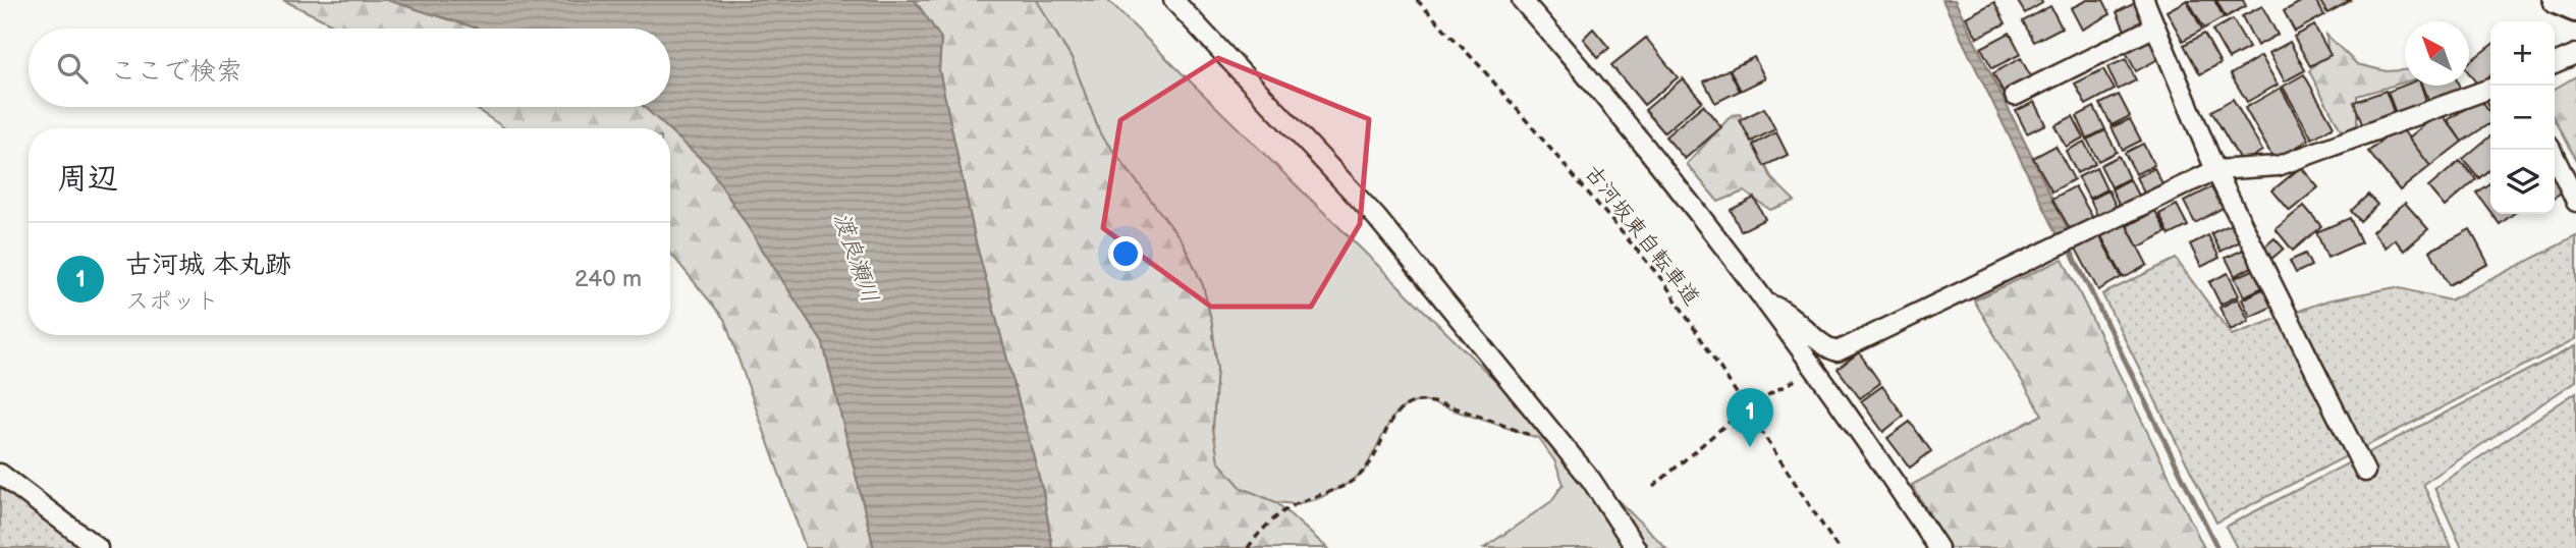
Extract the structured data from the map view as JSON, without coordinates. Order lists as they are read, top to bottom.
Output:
{
  "streets": {
    "path": ["古河坂東自転車道"]
  },
  "water": ["渡良瀬川"],
  "north": "top left",
  "page": {
    "map_buttons": ["+", "−"],
    "search": "ここで検索",
    "heading": "周辺",
    "list": [
      {
        "mark": "1",
        "name": "古河城 本丸跡",
        "note": "スポット",
        "value": "240 m"
      }
    ],
    "pins": "1"
  }
}
